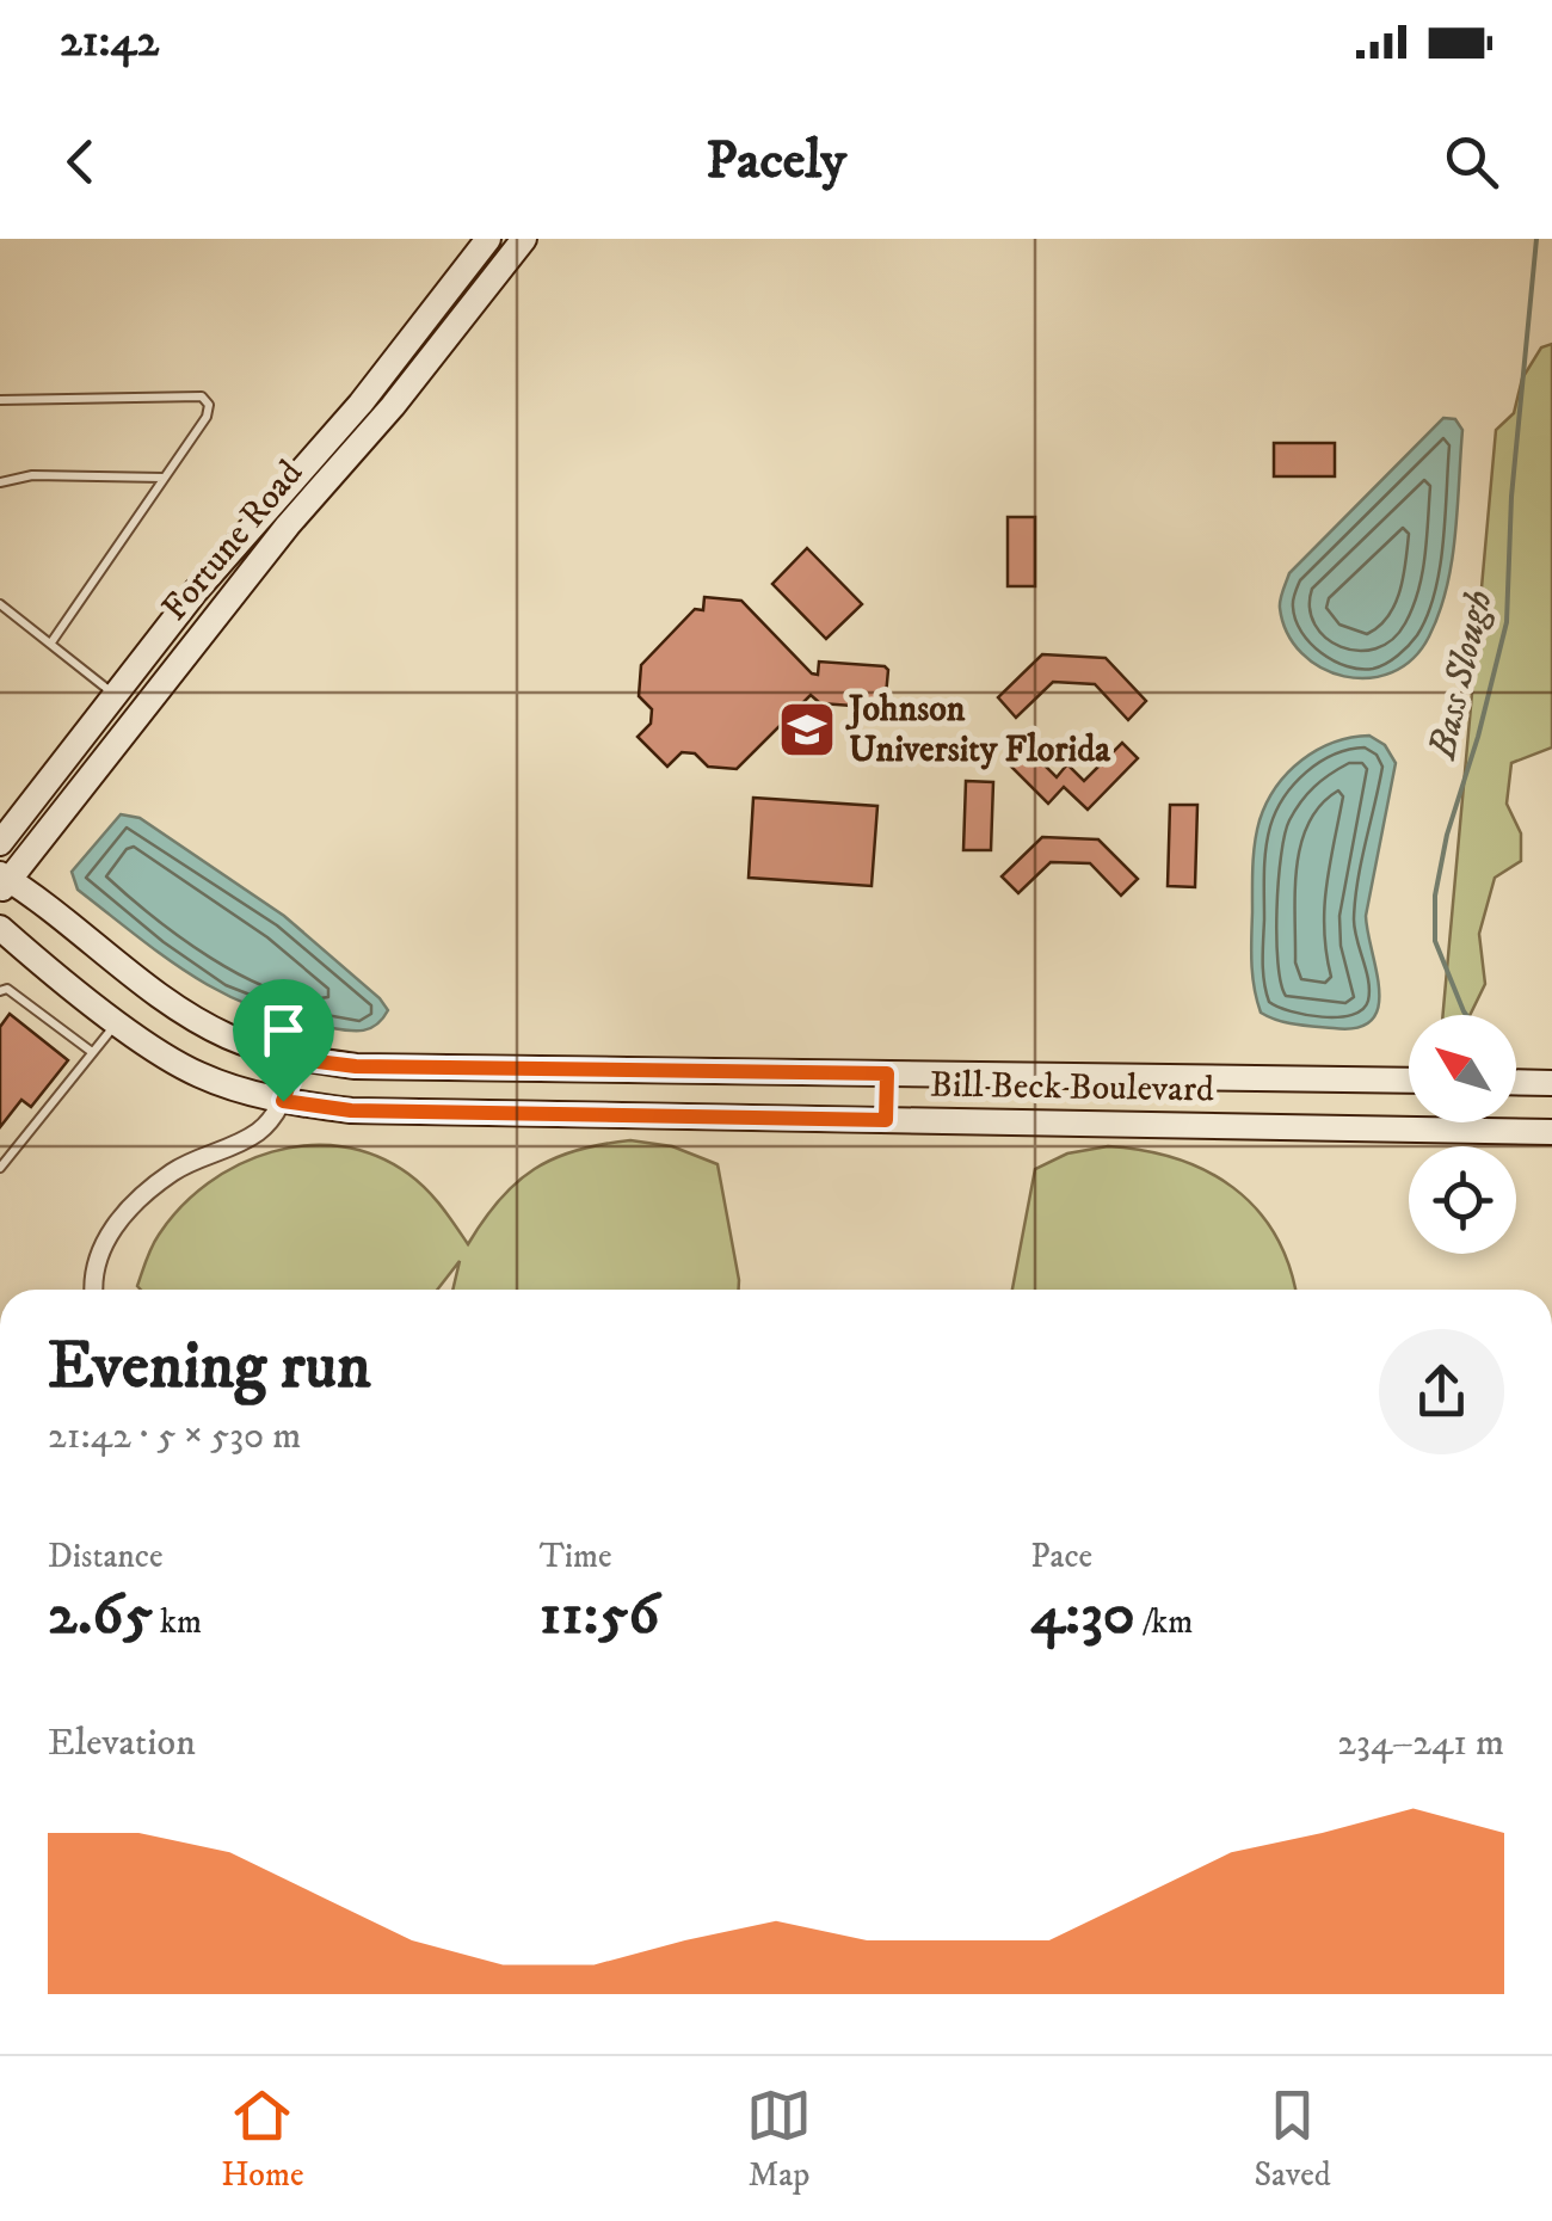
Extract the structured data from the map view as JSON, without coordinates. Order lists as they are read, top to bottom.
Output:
{
  "streets": {
    "street": ["Fortune Road", "Bill Beck Boulevard"]
  },
  "crossings": [
    ["Fortune Road", "Bill Beck Boulevard"]
  ],
  "water": ["Bass Slough"],
  "places": {
    "school or university": ["Johnson University Florida"]
  },
  "north": "top left",
  "page": {
    "status": "21:42",
    "header": "Pacely",
    "heading": ["Evening run", "21:42 · 5 × 530 m"],
    "stats": [
      ["Distance", "2.65 km"],
      ["Time", "11:56"],
      ["Pace", "4:30 /km"]
    ],
    "chart": ["Elevation", "234–241 m"],
    "tabs": ["Home", "Map", "Saved"]
  }
}
